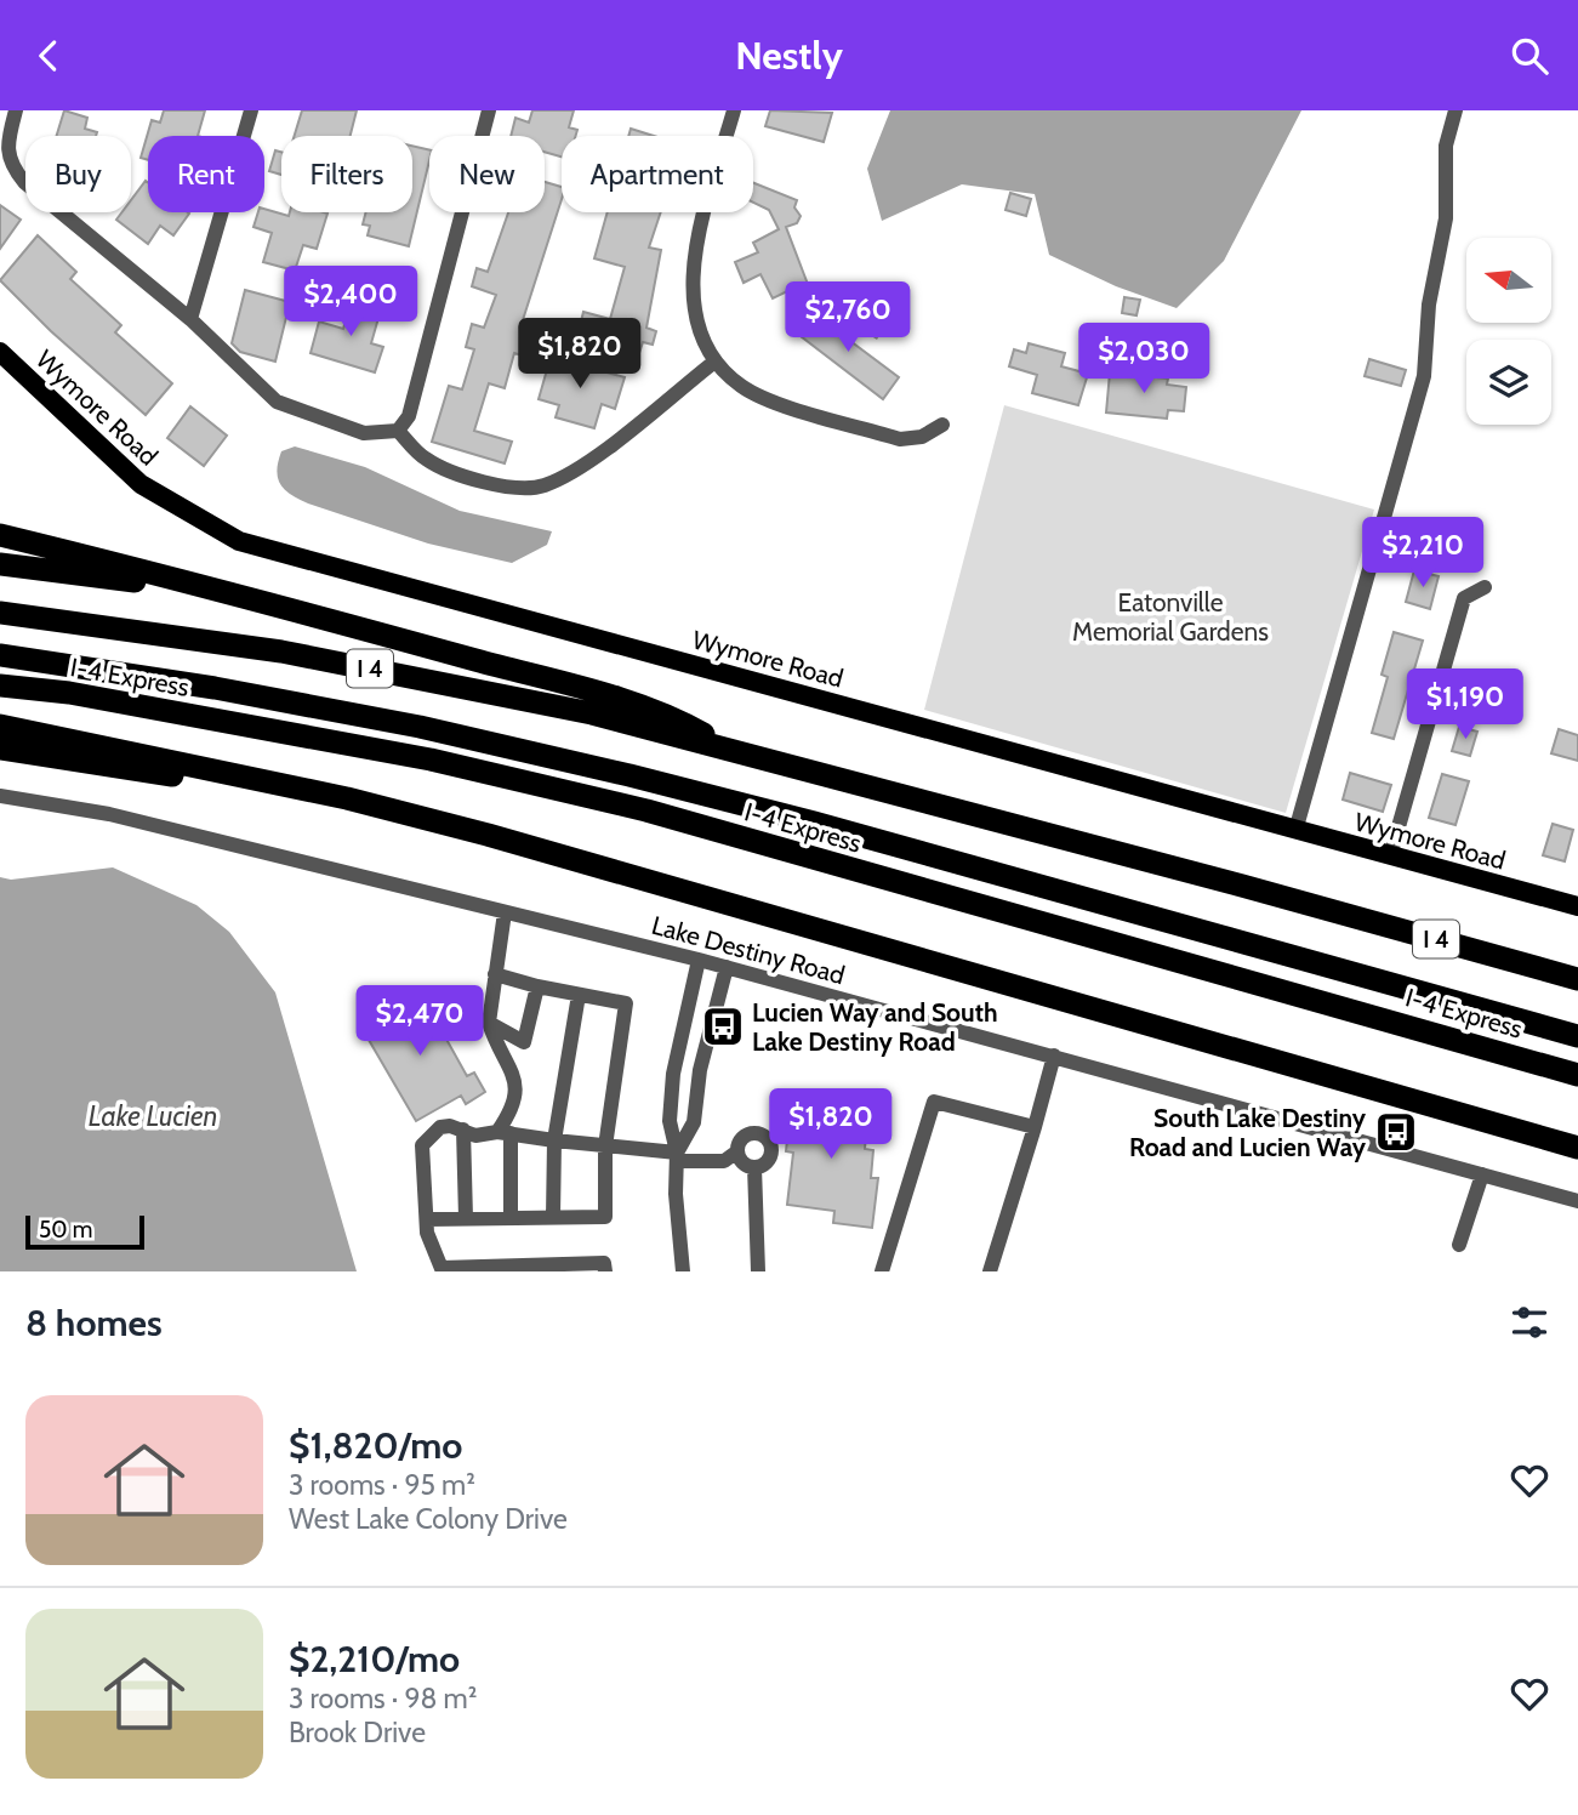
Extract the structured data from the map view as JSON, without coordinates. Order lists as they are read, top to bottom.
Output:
{
  "streets": {
    "highway": ["I 4", "I-4 Express"],
    "main road": ["Wymore Road"],
    "street": ["Lake Destiny Road"]
  },
  "water": ["Lake Lucien"],
  "parks": ["Eatonville Memorial Gardens"],
  "places": {
    "bus stop": ["Lucien Way and South Lake Destiny Road", "South Lake Destiny Road and Lucien Way"]
  },
  "scale_bar": "50 m",
  "north": "left",
  "page": {
    "header": "Nestly",
    "chip": [
      "Buy",
      "Rent",
      "Filters",
      "New",
      "Apartment"
    ],
    "price": [
      "$2,400",
      "$2,760",
      "$1,820",
      "$2,030",
      "$2,210",
      "$1,190",
      "$2,470",
      "$1,820"
    ],
    "scale": "50 m",
    "heading": "8 homes",
    "list": [
      {
        "name": "$1,820/mo",
        "note": "3 rooms · 95 m² · West Lake Colony Drive"
      },
      {
        "name": "$2,210/mo",
        "note": "3 rooms · 98 m² · Brook Drive"
      }
    ]
  }
}
